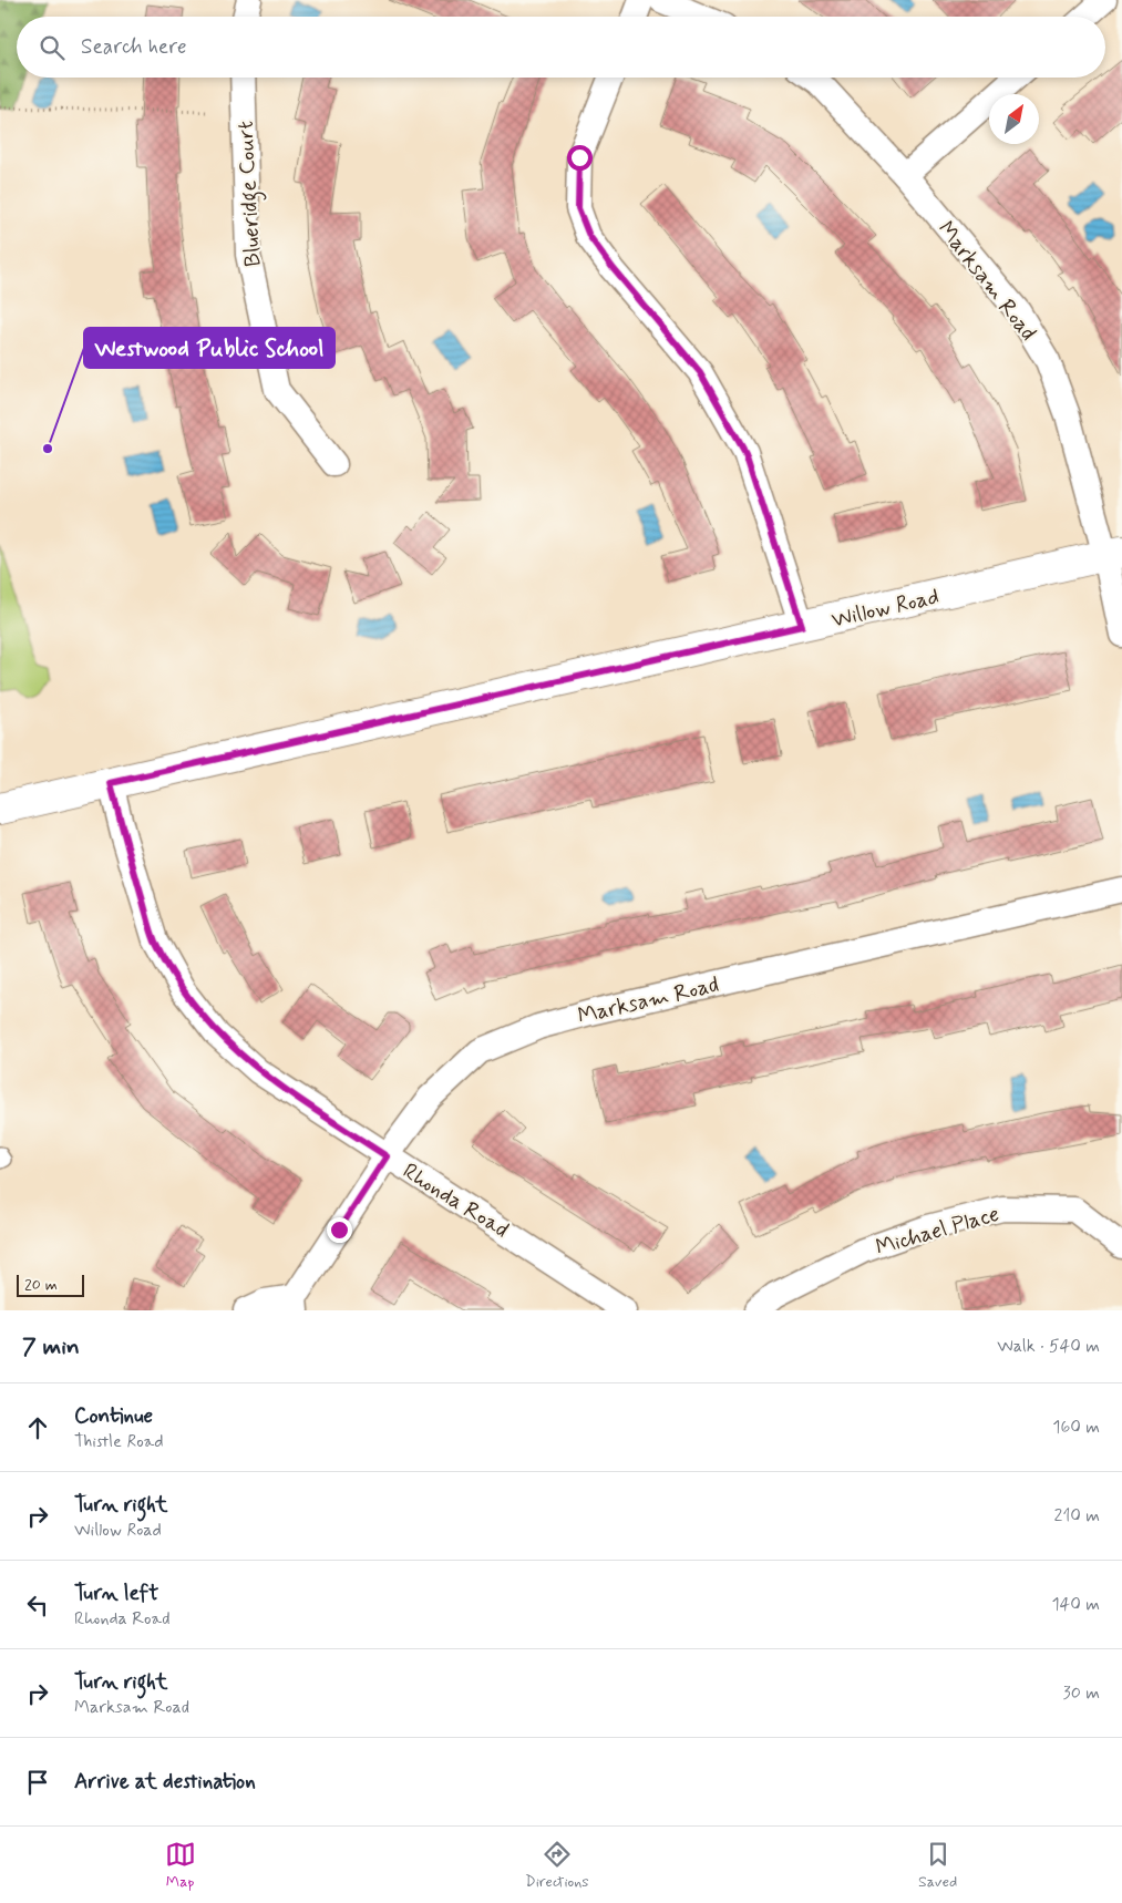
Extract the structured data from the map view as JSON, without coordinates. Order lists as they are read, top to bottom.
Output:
{
  "streets": {
    "main road": ["Willow Road"],
    "street": [
      "Blueridge Court",
      "Marksam Road",
      "Rhonda Road",
      "Michael Place"
    ]
  },
  "crossings": [
    ["Marksam Road", "Willow Road"],
    ["Marksam Road", "Rhonda Road"],
    ["Willow Road", "Rhonda Road"]
  ],
  "places": ["Westwood Public School"],
  "scale_bar": "20 m",
  "north": "top right",
  "page": {
    "search": "Search here",
    "scale": "20 m",
    "heading": ["7 min", "Walk · 540 m"],
    "list": [
      ["Continue", "Thistle Road", "160 m"],
      ["Turn right", "Willow Road", "210 m"],
      ["Turn left", "Rhonda Road", "140 m"],
      ["Turn right", "Marksam Road", "30 m"],
      "Arrive at destination"
    ],
    "nav": ["Map", "Directions", "Saved"]
  }
}
